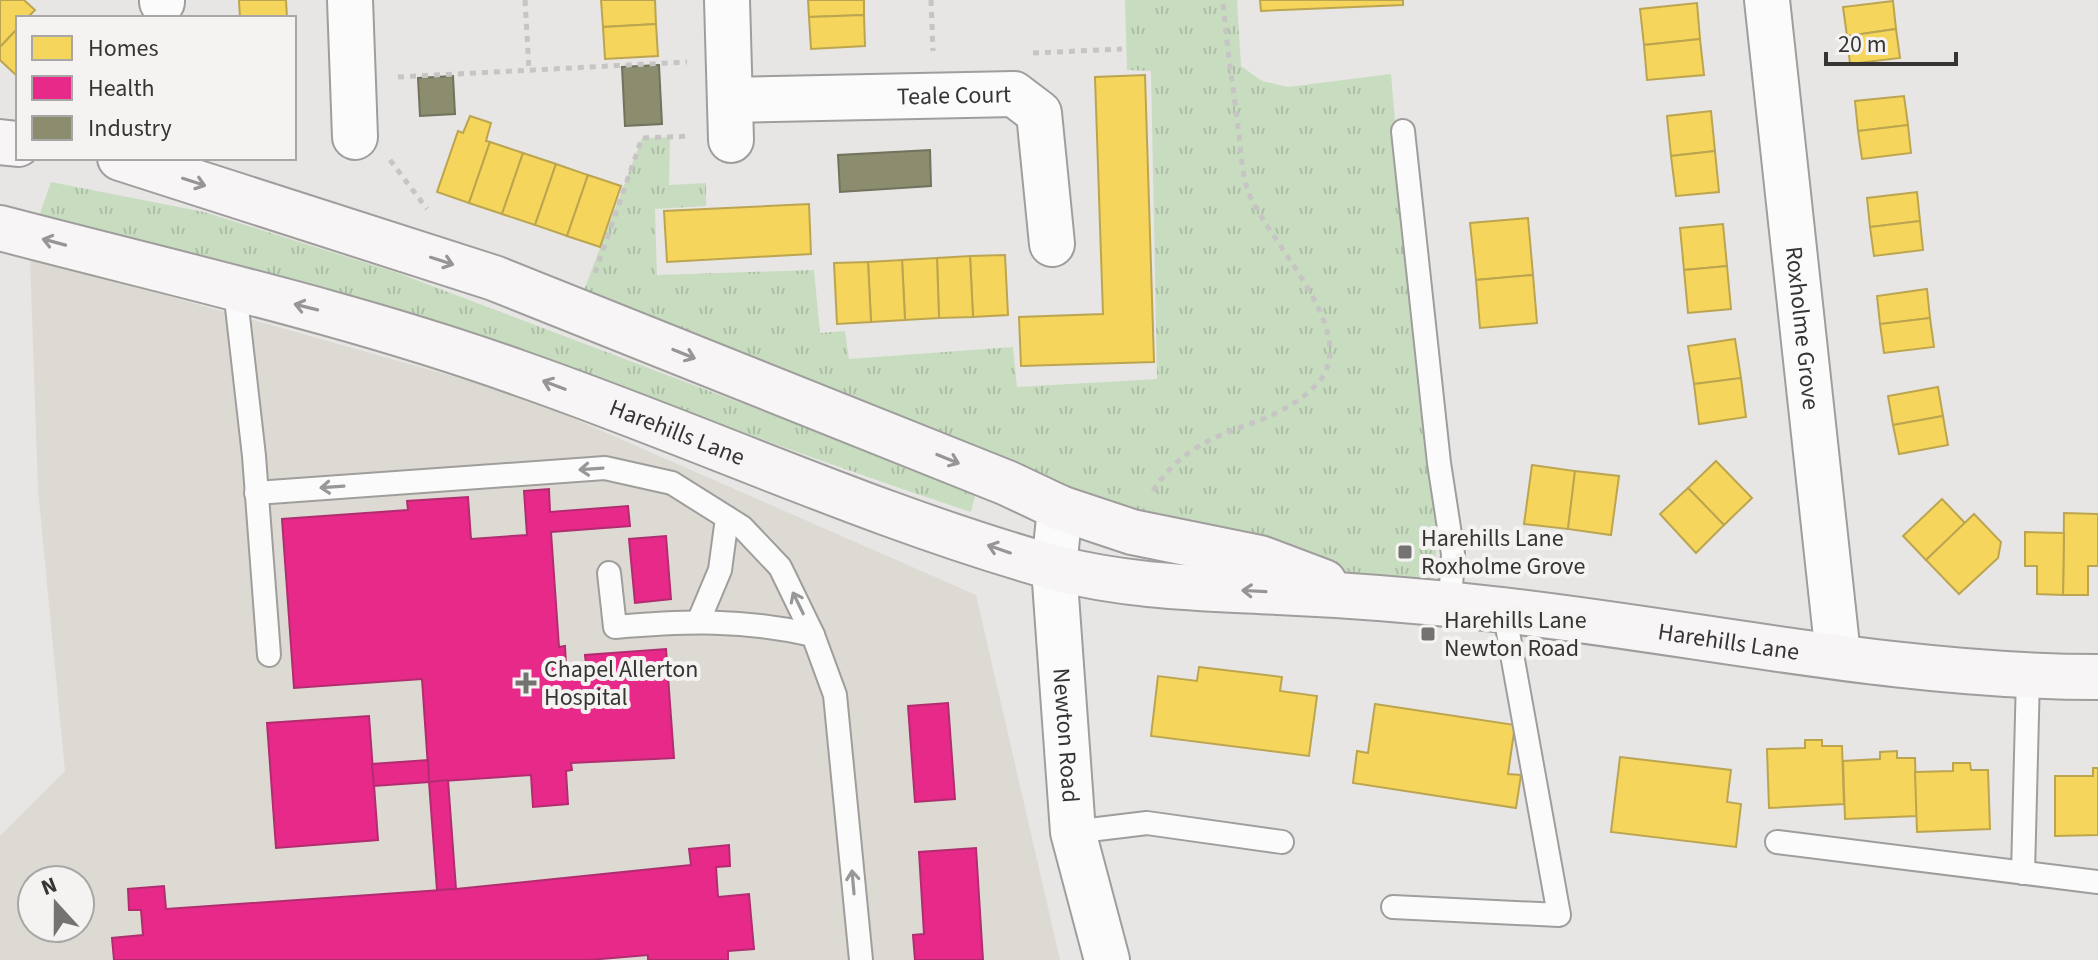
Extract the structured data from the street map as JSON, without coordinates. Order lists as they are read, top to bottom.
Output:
{
  "streets": {
    "main road": ["Harehills Lane"],
    "street": ["Teale Court", "Roxholme Grove", "Newton Road"]
  },
  "crossings": [
    ["Roxholme Grove", "Harehills Lane"],
    ["Harehills Lane", "Newton Road"]
  ],
  "places": {
    "transit": ["Harehills Lane Roxholme Grove", "Harehills Lane Newton Road"],
    "health": ["Chapel Allerton Hospital"]
  },
  "legend": ["Homes", "Health", "Industry"],
  "scale_bar": "20 m",
  "north": "top"
}
